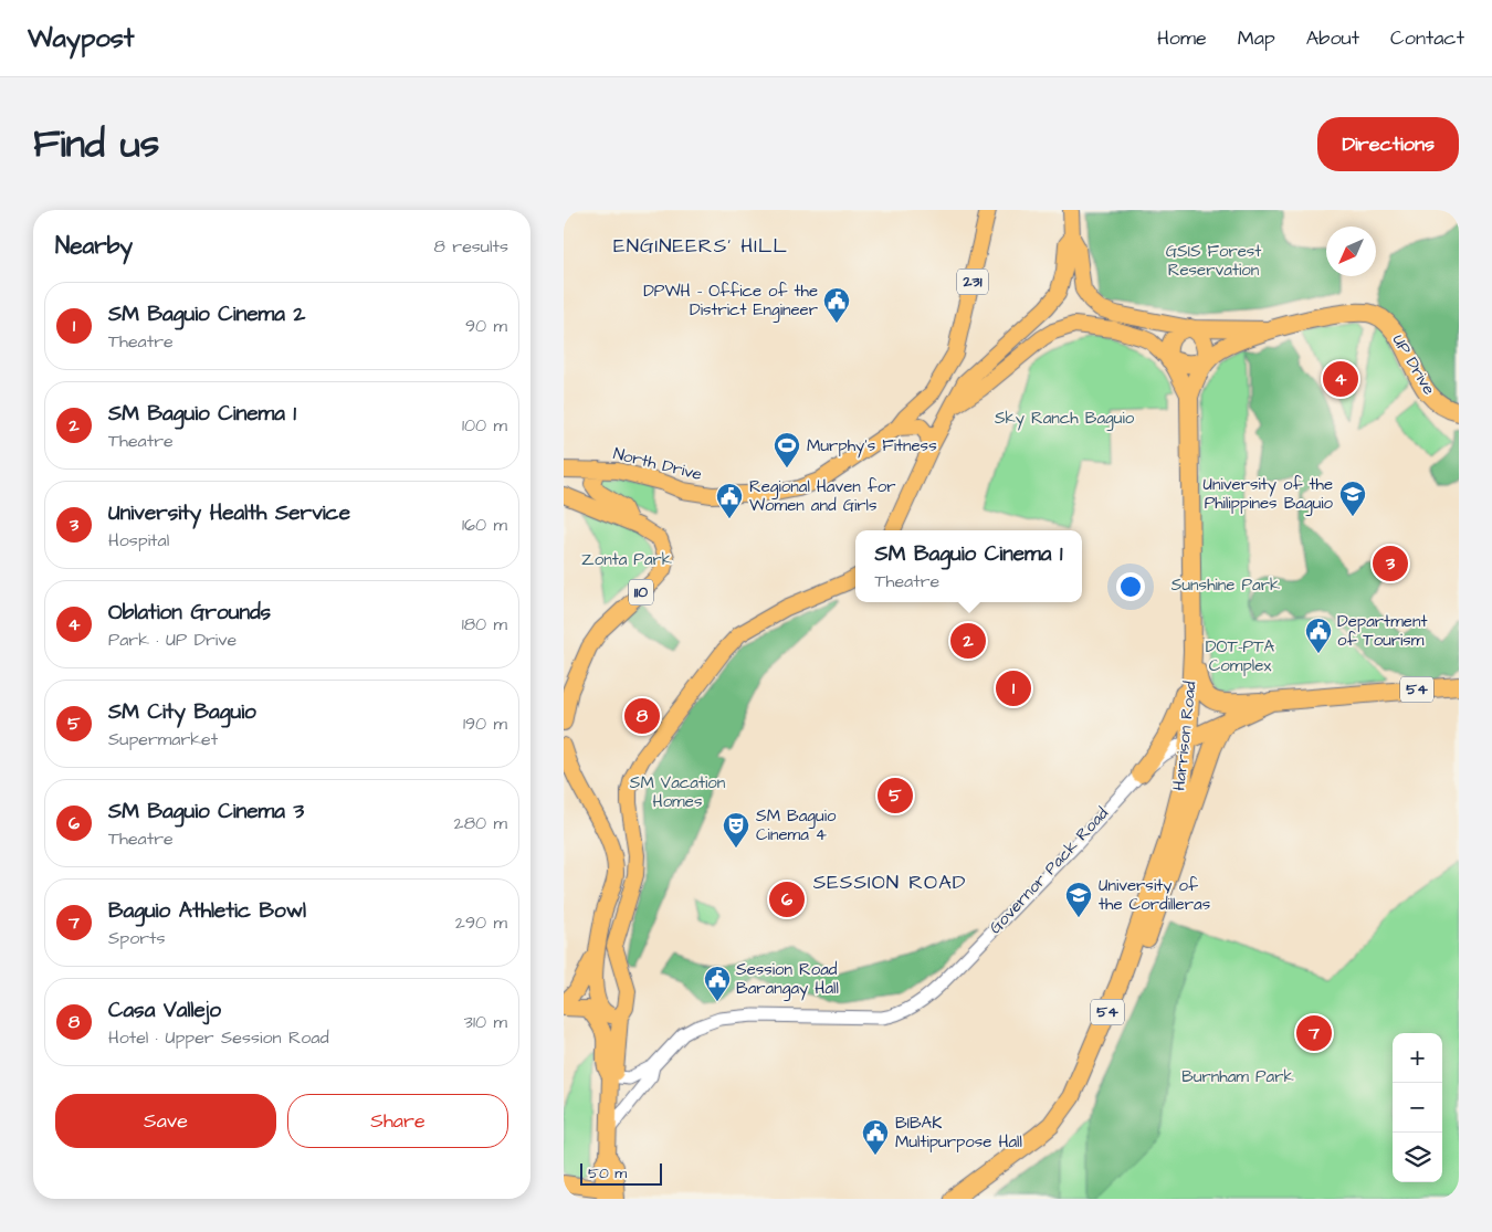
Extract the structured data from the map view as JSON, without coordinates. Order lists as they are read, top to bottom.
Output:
{
  "streets": {
    "highway": [
      "UP Drive",
      "54",
      "Harrison Road",
      "Governor Pack Road"
    ],
    "main road": ["231", "North Drive", "110"]
  },
  "crossings": [
    ["231", "North Drive"],
    ["UP Drive", "Harrison Road"],
    ["Harrison Road", "Governor Pack Road"]
  ],
  "districts": ["ENGINEERS' HILL", "SESSION ROAD"],
  "parks": [
    "GSIS Forest Reservation",
    "Sky Ranch Baguio",
    "Zonta Park",
    "Sunshine Park",
    "DOT-PTA Complex",
    "SM Vacation Homes",
    "Burnham Park"
  ],
  "places": {
    "public building": [
      "DPWH - Office of the District Engineer",
      "Regional Haven for Women and Girls",
      "Department of Tourism",
      "Session Road Barangay Hall",
      "BIBAK Multipurpose Hall"
    ],
    "sports": ["Murphy's Fitness"],
    "school or university": ["University of the Philippines Baguio", "University of the Cordilleras"],
    "theatre": ["SM Baguio Cinema 4"]
  },
  "scale_bar": "50 m",
  "north": "bottom left",
  "page": {
    "header": "Waypost",
    "nav": [
      "Home",
      "Map",
      "About",
      "Contact"
    ],
    "title": "Find us",
    "buttons": [
      "Directions",
      ["Save", "Share"]
    ],
    "heading": ["Nearby", "8 results"],
    "list": [
      {
        "mark": "1",
        "name": "SM Baguio Cinema 2",
        "note": "Theatre",
        "value": "90 m"
      },
      {
        "mark": "2",
        "name": "SM Baguio Cinema 1",
        "note": "Theatre",
        "value": "100 m"
      },
      {
        "mark": "3",
        "name": "University Health Service",
        "note": "Hospital",
        "value": "160 m"
      },
      {
        "mark": "4",
        "name": "Oblation Grounds",
        "note": "Park · UP Drive",
        "value": "180 m"
      },
      {
        "mark": "5",
        "name": "SM City Baguio",
        "note": "Supermarket",
        "value": "190 m"
      },
      {
        "mark": "6",
        "name": "SM Baguio Cinema 3",
        "note": "Theatre",
        "value": "280 m"
      },
      {
        "mark": "7",
        "name": "Baguio Athletic Bowl",
        "note": "Sports",
        "value": "290 m"
      },
      {
        "mark": "8",
        "name": "Casa Vallejo",
        "note": "Hotel · Upper Session Road",
        "value": "310 m"
      }
    ],
    "pins": [
      "4",
      "3",
      "2",
      "1",
      "8",
      "5",
      "6",
      "7"
    ],
    "popup": ["SM Baguio Cinema 1", "Theatre"],
    "map_buttons": ["+", "−"],
    "scale": "50 m"
  }
}
